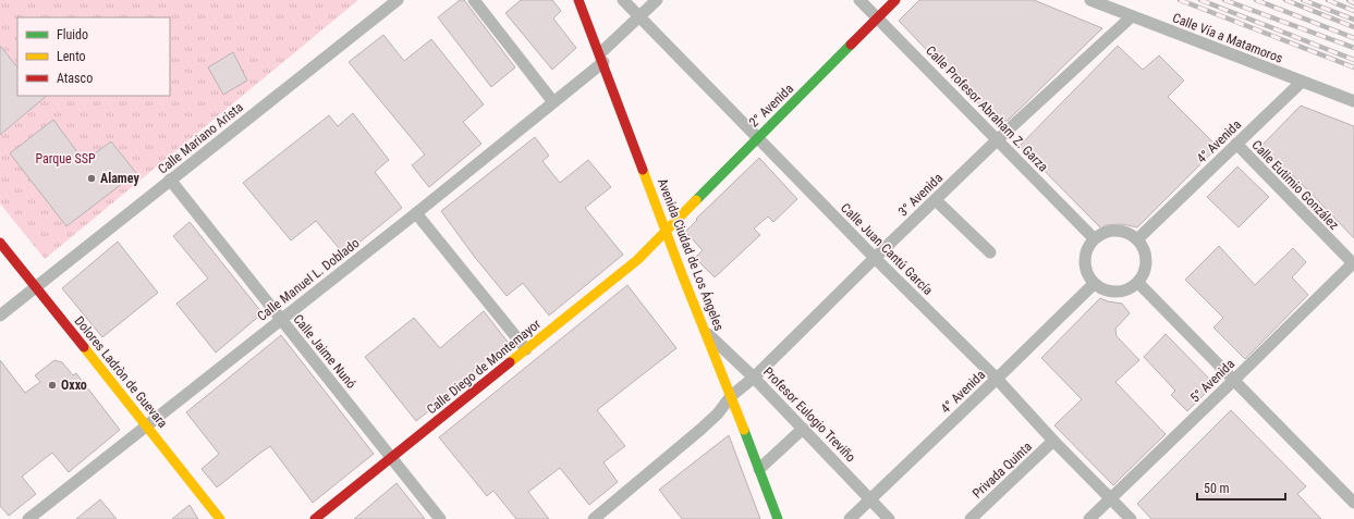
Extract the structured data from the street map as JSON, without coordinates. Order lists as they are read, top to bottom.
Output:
{
  "streets": {
    "street": [
      "Calle Vía a Matamoros",
      "2° Avenida",
      "Calle Profesor Abraham Z. Garza",
      "Calle Mariano Arista",
      "4° Avenida",
      "Calle Eutimio González",
      "3° Avenida",
      "Calle Juan Cantú García",
      "Avenida Ciudad de Los Ángeles",
      "Calle Manuel L. Doblado",
      "Calle Jaime Nunó",
      "Calle Diego de Montemayor",
      "Dolores Ladròn de Guevara",
      "5° Avenida",
      "Profesor Eulogio Treviño",
      "Privada Quinta"
    ]
  },
  "crossings": [
    ["Calle Vía a Matamoros", "4° Avenida"],
    ["Calle Vía a Matamoros", "3° Avenida"],
    ["2° Avenida", "Calle Profesor Abraham Z. Garza"],
    ["2° Avenida", "Calle Juan Cantú García"],
    ["2° Avenida", "Avenida Ciudad de Los Ángeles"],
    ["2° Avenida", "Calle Diego de Montemayor"],
    ["Calle Profesor Abraham Z. Garza", "4° Avenida"],
    ["Calle Profesor Abraham Z. Garza", "3° Avenida"],
    ["Calle Mariano Arista", "Calle Jaime Nunó"],
    ["Calle Mariano Arista", "Dolores Ladròn de Guevara"],
    ["4° Avenida", "Calle Eutimio González"],
    ["4° Avenida", "Calle Juan Cantú García"],
    ["4° Avenida", "Profesor Eulogio Treviño"],
    ["Calle Eutimio González", "5° Avenida"],
    ["3° Avenida", "Calle Juan Cantú García"],
    ["3° Avenida", "Avenida Ciudad de Los Ángeles"],
    ["3° Avenida", "Profesor Eulogio Treviño"],
    ["Calle Juan Cantú García", "Calle Manuel L. Doblado"],
    ["Calle Juan Cantú García", "5° Avenida"],
    ["Calle Juan Cantú García", "Privada Quinta"],
    ["Avenida Ciudad de Los Ángeles", "Calle Manuel L. Doblado"],
    ["Avenida Ciudad de Los Ángeles", "Calle Diego de Montemayor"],
    ["Avenida Ciudad de Los Ángeles", "Profesor Eulogio Treviño"],
    ["Calle Manuel L. Doblado", "Calle Jaime Nunó"],
    ["Calle Manuel L. Doblado", "Dolores Ladròn de Guevara"],
    ["Calle Jaime Nunó", "Calle Diego de Montemayor"]
  ],
  "parks": ["Parque SSP"],
  "places": ["Alamey", "Oxxo"],
  "legend": ["Fluido", "Lento", "Atasco"],
  "scale_bar": "50 m"
}
